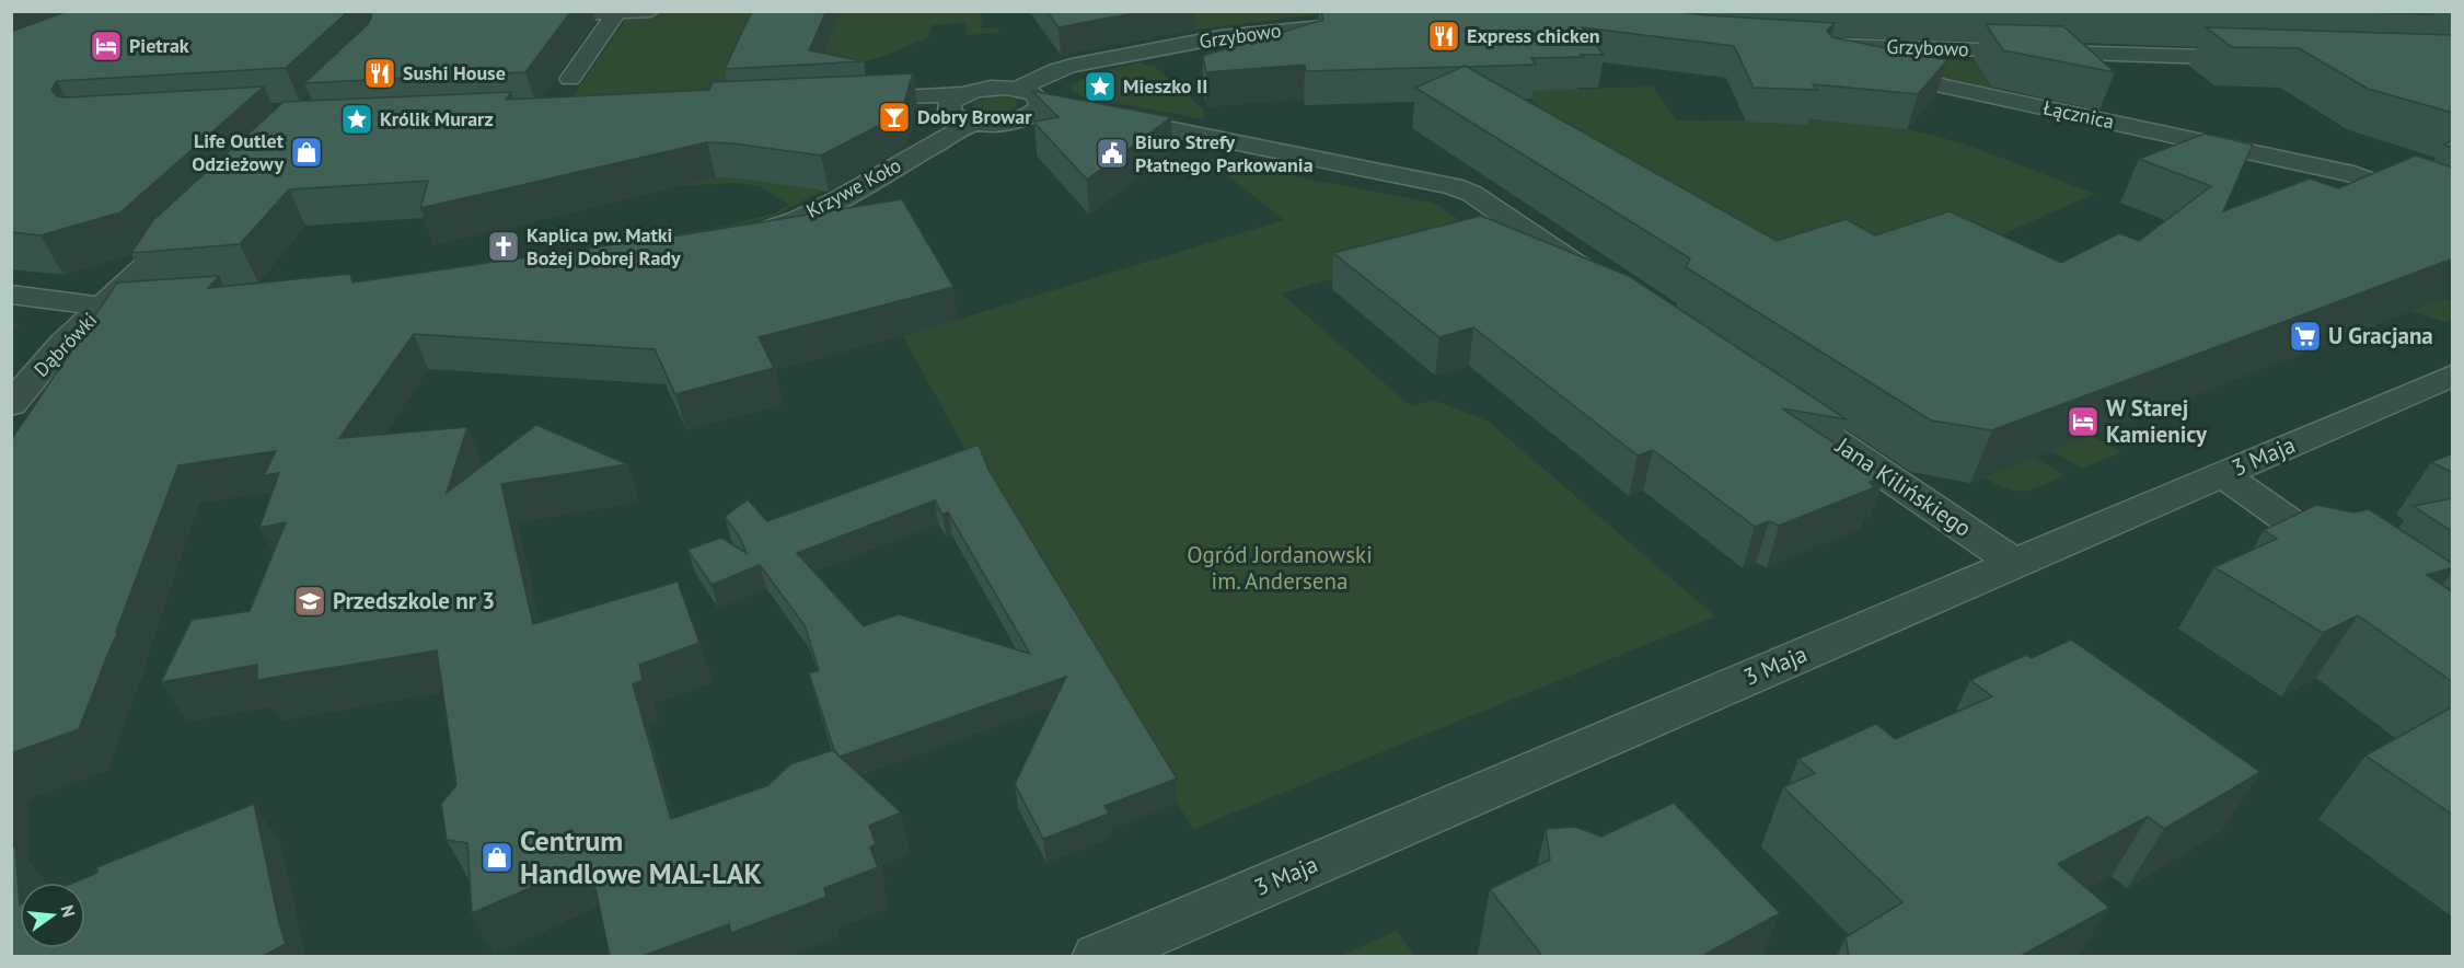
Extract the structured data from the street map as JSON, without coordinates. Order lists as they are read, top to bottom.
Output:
{
  "streets": {
    "street": [
      "Grzybowo",
      "Łącznica",
      "Krzywe Koło",
      "Dąbrówki",
      "3 Maja",
      "Jana Kilińskiego"
    ]
  },
  "crossings": [
    ["Grzybowo", "Łącznica"],
    ["Grzybowo", "Krzywe Koło"],
    ["3 Maja", "Jana Kilińskiego"]
  ],
  "parks": ["Ogród Jordanowski im. Andersena"],
  "places": {
    "restaurant": ["Express chicken", "Sushi House"],
    "hotel": ["Pietrak", "W Starej Kamienicy"],
    "place": ["Mieszko II", "Królik Murarz"],
    "bar": ["Dobry Browar"],
    "shop": ["Life Outlet Odzieżowy", "Centrum Handlowe MAL-LAK"],
    "public building": ["Biuro Strefy Płatnego Parkowania"],
    "church": ["Kaplica pw. Matki Bożej Dobrej Rady"],
    "supermarket": ["U Gracjana"],
    "school or university": ["Przedszkole nr 3"]
  },
  "north": "right"
}
